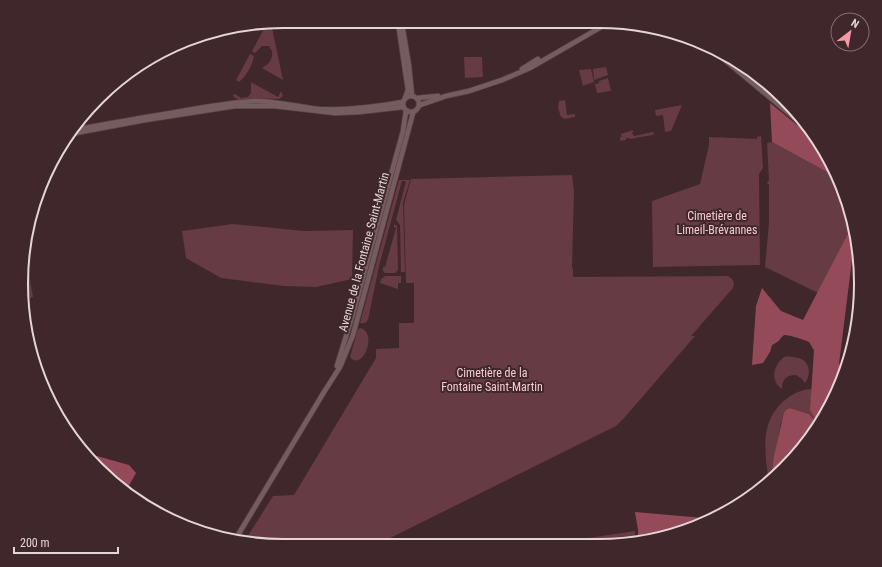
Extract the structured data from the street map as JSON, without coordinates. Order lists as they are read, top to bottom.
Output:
{
  "streets": {
    "main road": ["Avenue de la Fontaine Saint-Martin"]
  },
  "parks": ["Cimetière de Limeil-Brévannes", "Cimetière de la Fontaine Saint-Martin"],
  "scale_bar": "200 m",
  "north": "top right"
}
